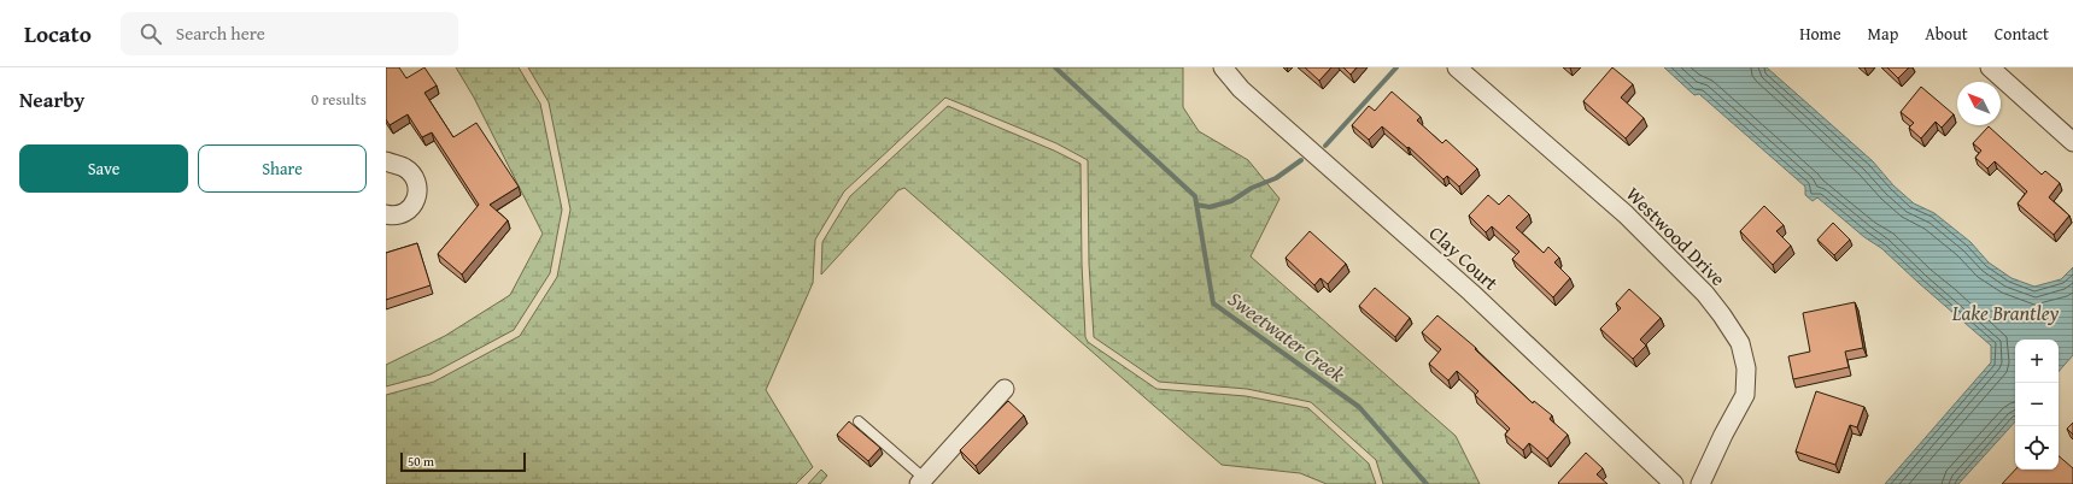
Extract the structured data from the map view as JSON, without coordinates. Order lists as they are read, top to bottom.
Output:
{
  "streets": {
    "street": ["Westwood Drive", "Clay Court"]
  },
  "water": ["Lake Brantley", "Sweetwater Creek"],
  "scale_bar": "50 m",
  "north": "top left",
  "page": {
    "header": "Locato",
    "search": "Search here",
    "nav": [
      "Home",
      "Map",
      "About",
      "Contact"
    ],
    "heading": ["Nearby", "0 results"],
    "buttons": ["Save", "Share"],
    "map_buttons": ["+", "−"],
    "scale": "50 m"
  }
}
